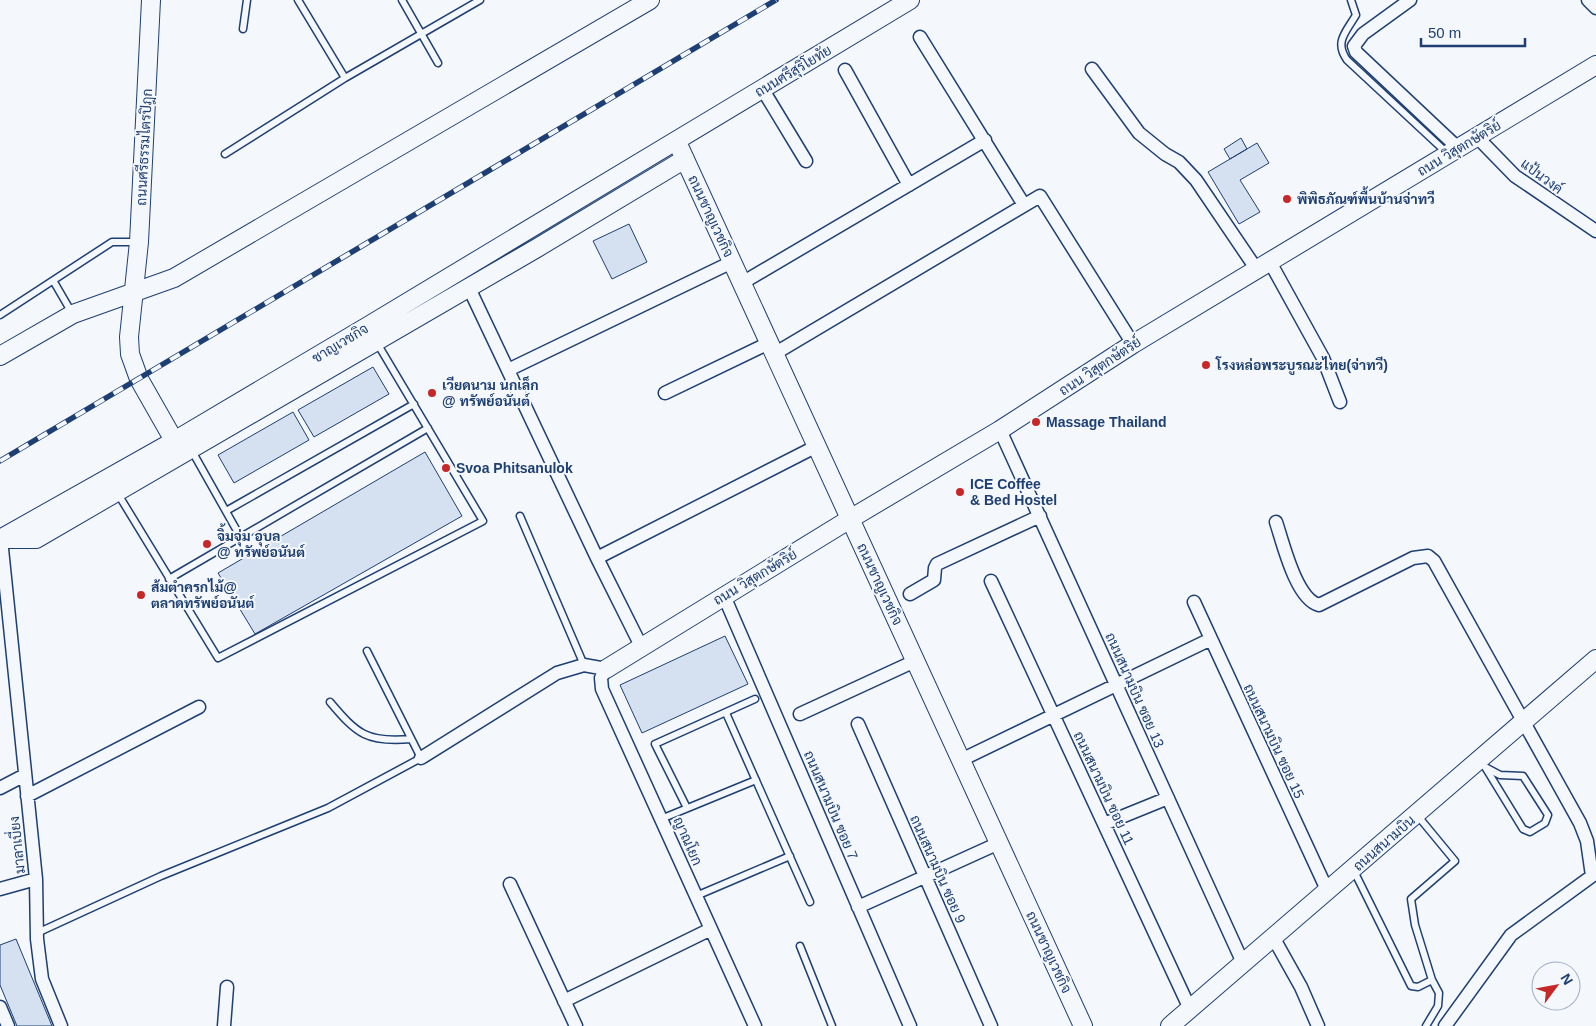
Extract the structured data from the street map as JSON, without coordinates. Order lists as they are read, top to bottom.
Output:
{
  "streets": {
    "street": [
      "ถนนศรีสุริโยทัย",
      "ถนนศรีธรรมไตรปิฎก",
      "ถนน วิสุตกษัตริย์",
      "แป้นวงค์",
      "ถนนชาญเวชกิจ",
      "ชาญเวชกิจ",
      "ถนนสนามบิน ซอย 13",
      "ถนนสนามบิน ซอย 15",
      "ถนนสนามบิน ซอย 11",
      "ถนนสนามบิน ซอย 7",
      "ญาณโยก",
      "ถนนสนามบิน",
      "มาลาเบี่ยง",
      "ถนนสนามบิน ซอย 9"
    ]
  },
  "crossings": [
    ["ถนนศรีสุริโยทัย", "ถนนชาญเวชกิจ"],
    ["ถนนศรีสุริโยทัย", "ชาญเวชกิจ"],
    ["ถนนศรีธรรมไตรปิฎก", "ชาญเวชกิจ"],
    ["ถนน วิสุตกษัตริย์", "แป้นวงค์"],
    ["ถนน วิสุตกษัตริย์", "ถนนชาญเวชกิจ"],
    ["ถนน วิสุตกษัตริย์", "ถนนสนามบิน ซอย 13"],
    ["ถนน วิสุตกษัตริย์", "ถนนสนามบิน ซอย 7"],
    ["ถนน วิสุตกษัตริย์", "ญาณโยก"],
    ["ถนนชาญเวชกิจ", "ชาญเวชกิจ"],
    ["ชาญเวชกิจ", "มาลาเบี่ยง"],
    ["ถนนสนามบิน ซอย 13", "ถนนสนามบิน"],
    ["ถนนสนามบิน ซอย 15", "ถนนสนามบิน"],
    ["ถนนสนามบิน ซอย 11", "ถนนสนามบิน"]
  ],
  "places": [
    "พิพิธภัณฑ์พื้นบ้านจ่าทวี",
    "โรงหล่อพระบูรณะไทย(จ่าทวี)",
    "เวียดนาม นกเล็ก @ ทรัพย์อนันต์",
    "Massage Thailand",
    "Svoa Phitsanulok",
    "ICE Coffee & Bed Hostel",
    "จิ้มจุ่ม อุบล @ ทรัพย์อนันต์",
    "ส้มตำครกไม้@ ตลาดทรัพย์อนันต์"
  ],
  "scale_bar": "50 m",
  "north": "top right"
}
